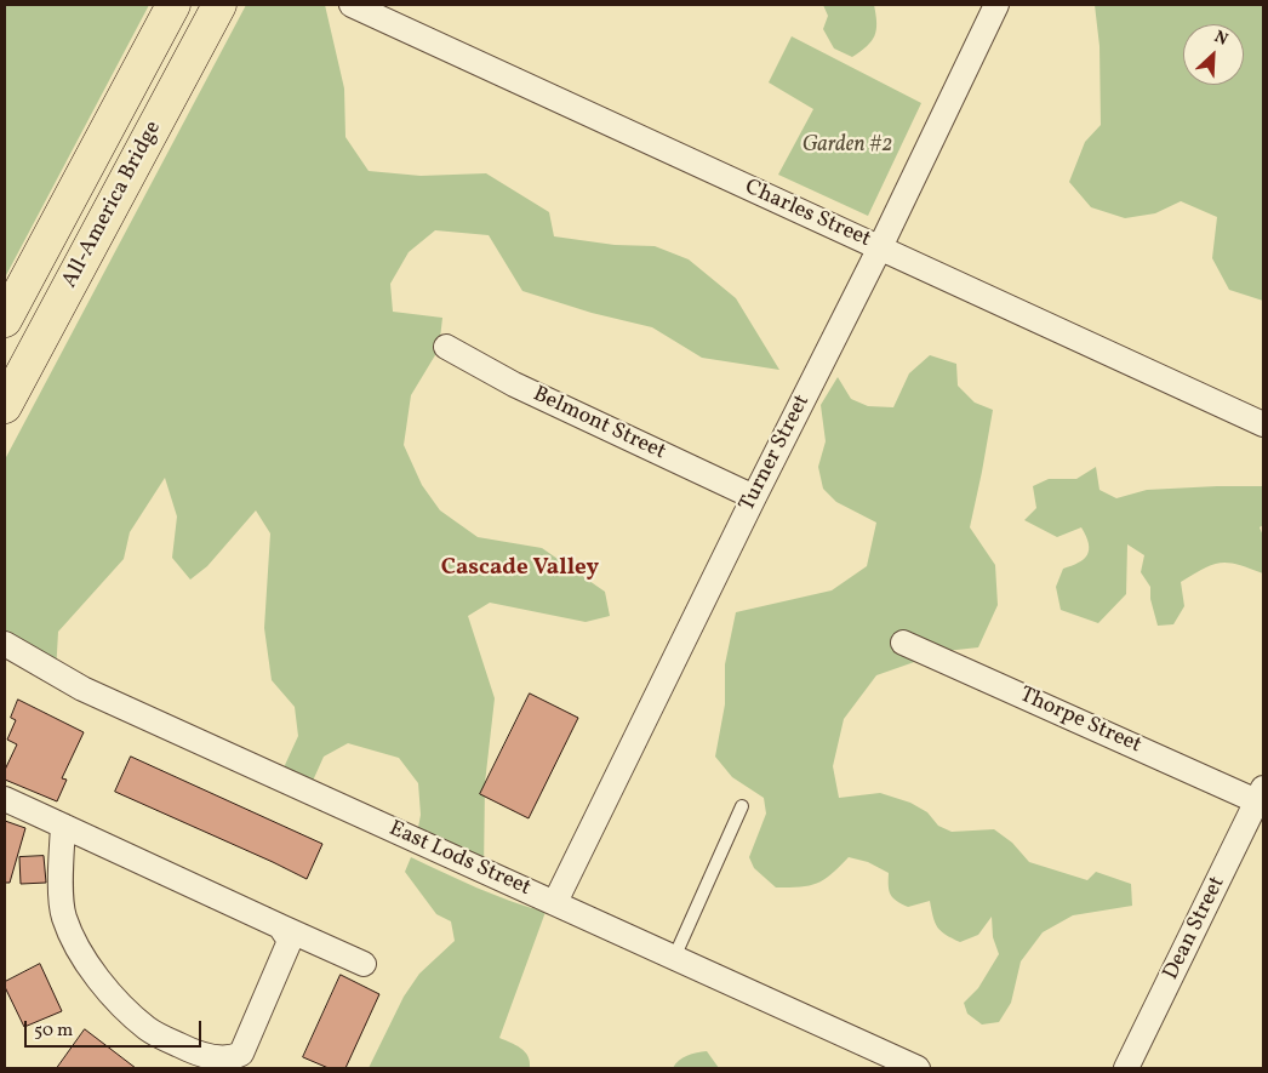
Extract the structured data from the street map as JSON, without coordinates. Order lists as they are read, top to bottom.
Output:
{
  "streets": {
    "main road": ["All-America Bridge"],
    "street": [
      "Charles Street",
      "Belmont Street",
      "Turner Street",
      "Thorpe Street",
      "East Lods Street",
      "Dean Street"
    ]
  },
  "crossings": [
    ["Charles Street", "Turner Street"],
    ["Belmont Street", "Turner Street"],
    ["Turner Street", "East Lods Street"],
    ["Thorpe Street", "Dean Street"]
  ],
  "districts": ["Cascade Valley"],
  "parks": ["Garden #2"],
  "scale_bar": "50 m",
  "north": "top right"
}
